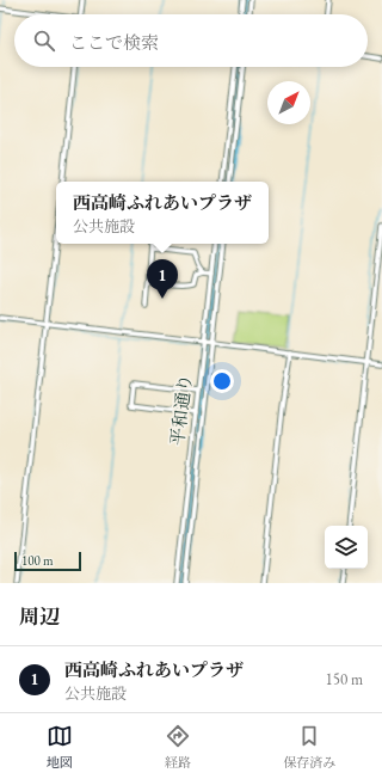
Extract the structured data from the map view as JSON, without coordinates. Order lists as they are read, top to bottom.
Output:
{
  "streets": {
    "street": ["平和通り"]
  },
  "scale_bar": "100 m",
  "north": "top right",
  "page": {
    "search": "ここで検索",
    "popup": ["西高崎ふれあいプラザ", "公共施設"],
    "pins": "1",
    "scale": "100 m",
    "heading": "周辺",
    "list": [
      {
        "mark": "1",
        "name": "西高崎ふれあいプラザ",
        "note": "公共施設",
        "value": "150 m"
      }
    ],
    "nav": ["地図", "経路", "保存済み"]
  }
}
